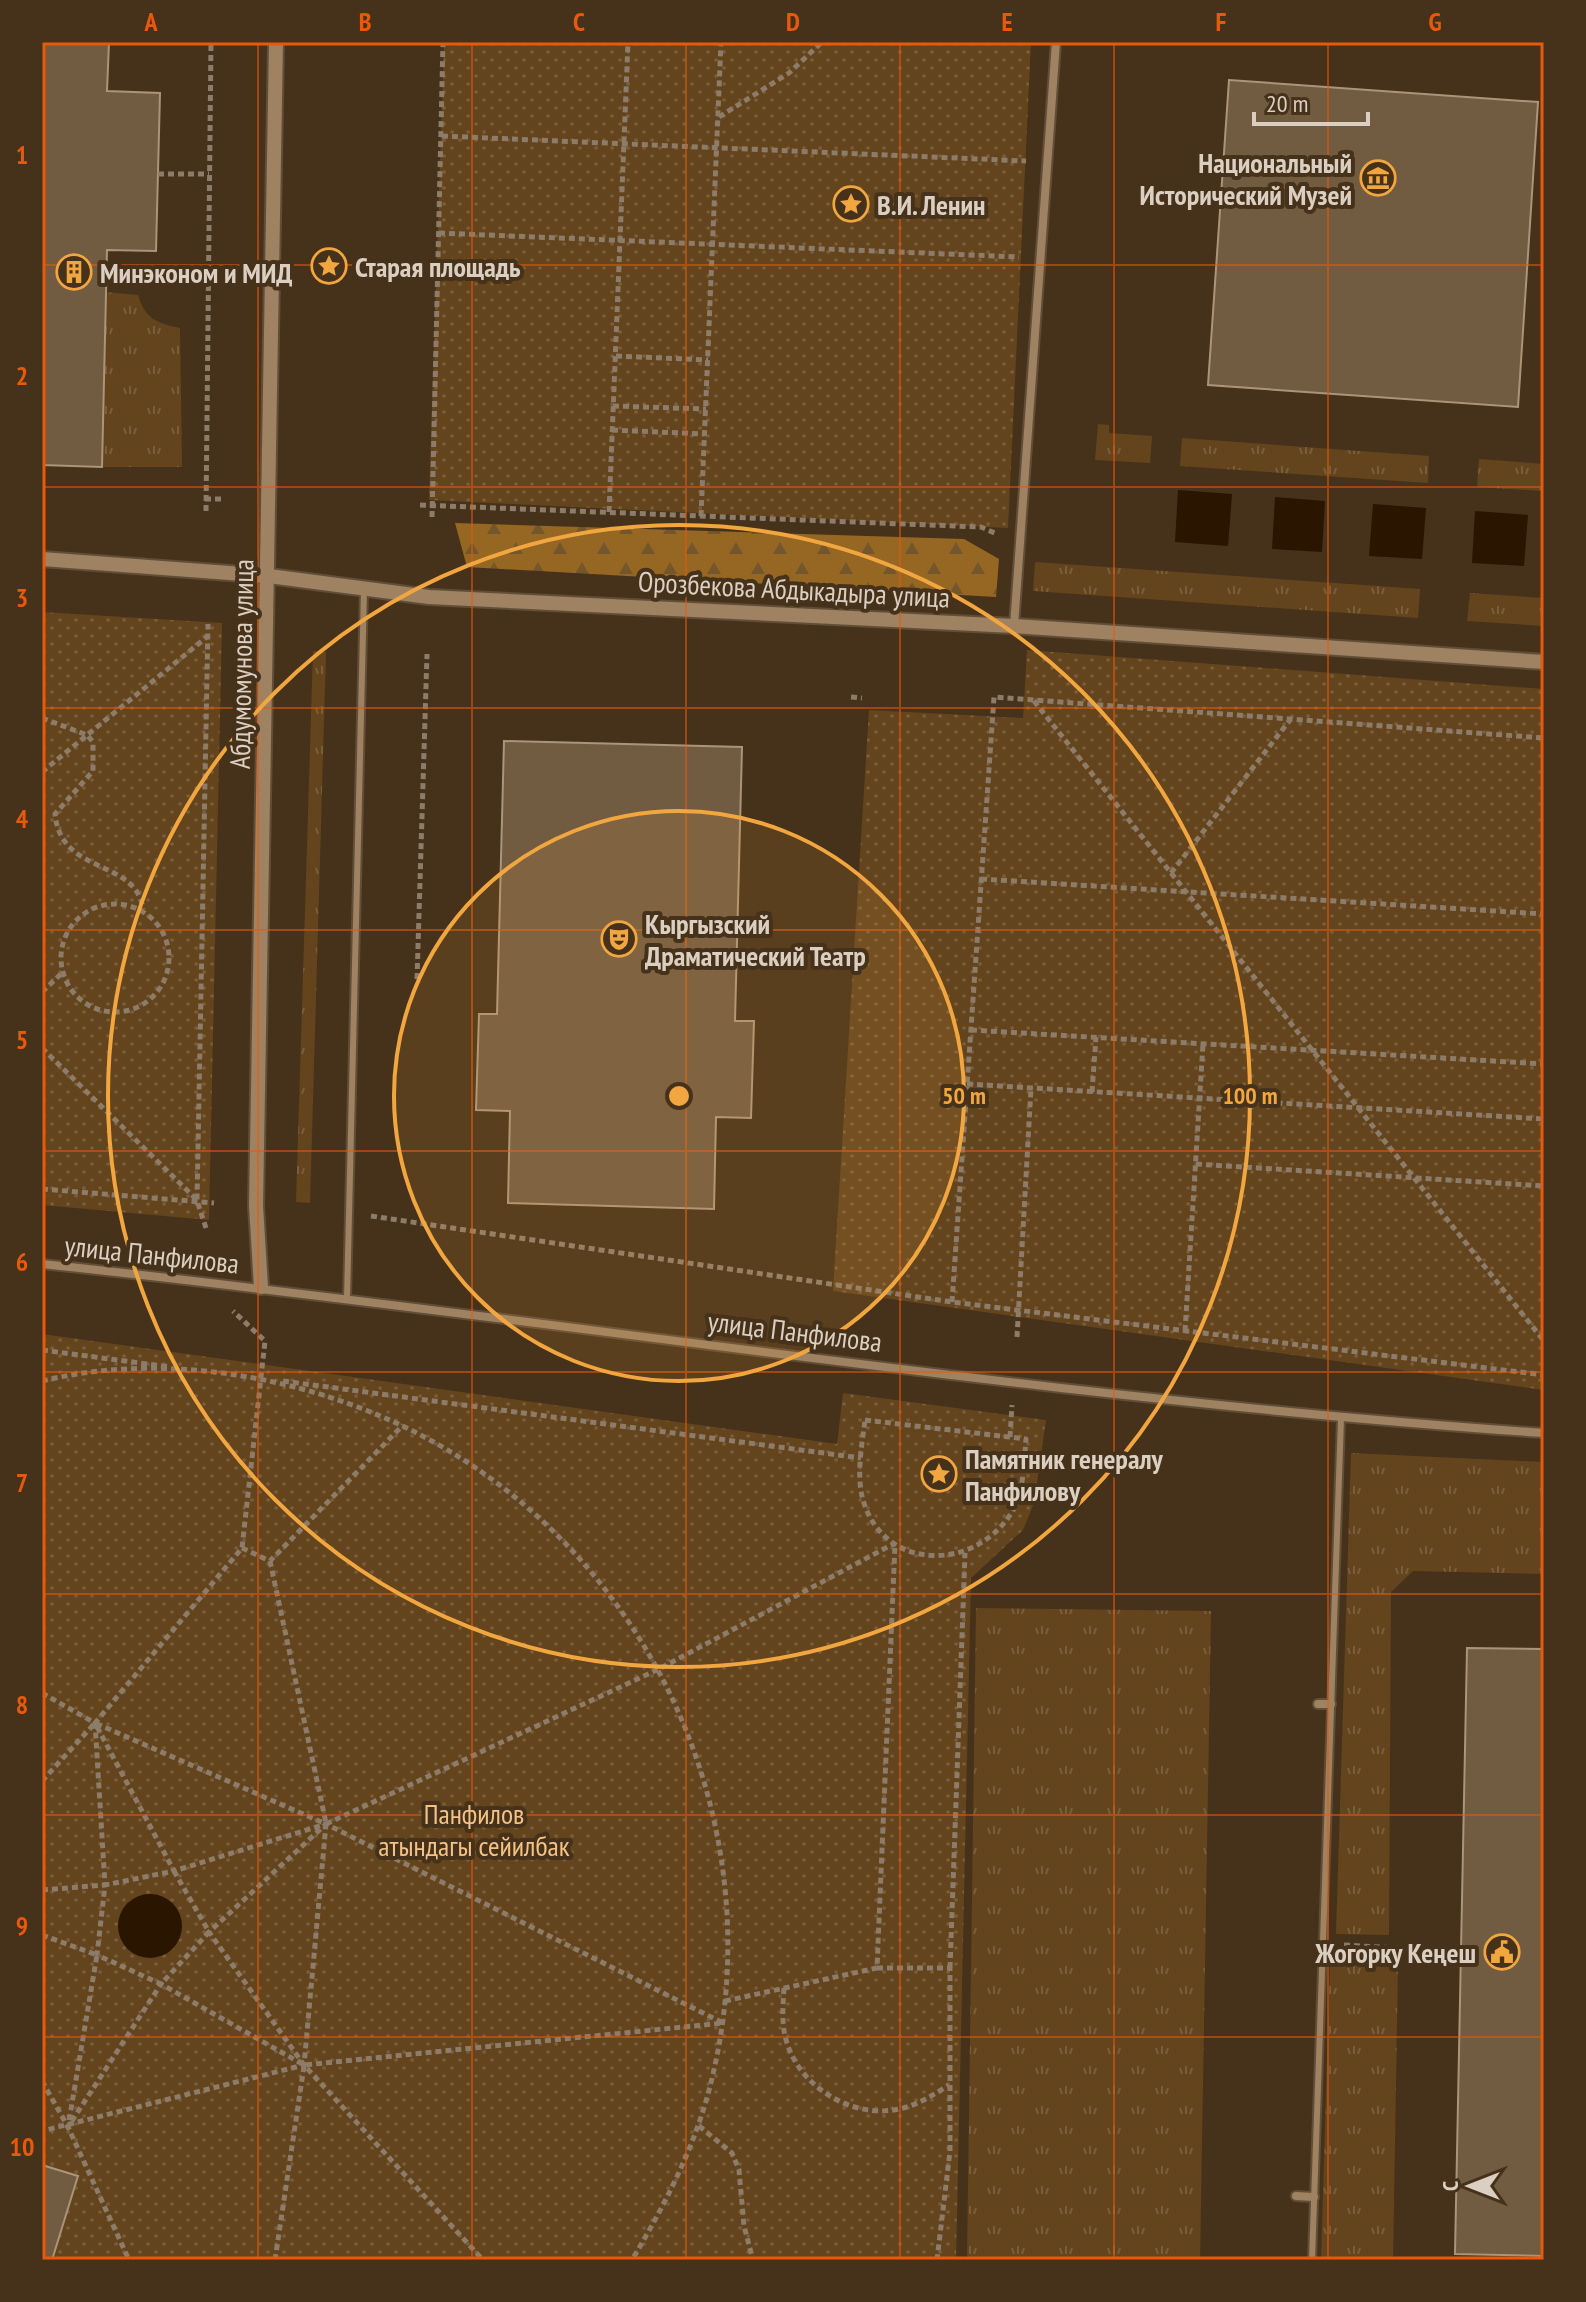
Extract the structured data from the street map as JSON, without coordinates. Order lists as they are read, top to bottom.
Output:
{
  "streets": {
    "street": ["Орозбекова Абдыкадыра улица", "Абдумомунова улица", "улица Панфилова"]
  },
  "crossings": [
    ["Орозбекова Абдыкадыра улица", "Абдумомунова улица"],
    ["Абдумомунова улица", "улица Панфилова"]
  ],
  "parks": ["Панфилов атындагы сейилбак"],
  "places": {
    "museum": ["Национальный Исторический Музей"],
    "place": ["В.И. Ленин", "Старая площадь", "Памятник генералу Панфилову"],
    "building": ["Минэконом и МИД"],
    "theatre": ["Кыргызский Драматический Театр"],
    "public building": ["Жогорку Кеңеш"]
  },
  "scale_bar": "20 m",
  "north": "left",
  "grid": {
    "columns": [
      "A",
      "B",
      "C",
      "D",
      "E",
      "F",
      "G"
    ],
    "rows": [
      "1",
      "2",
      "3",
      "4",
      "5",
      "6",
      "7",
      "8",
      "9",
      "10"
    ]
  },
  "rings": ["50 m", "100 m"]
}
